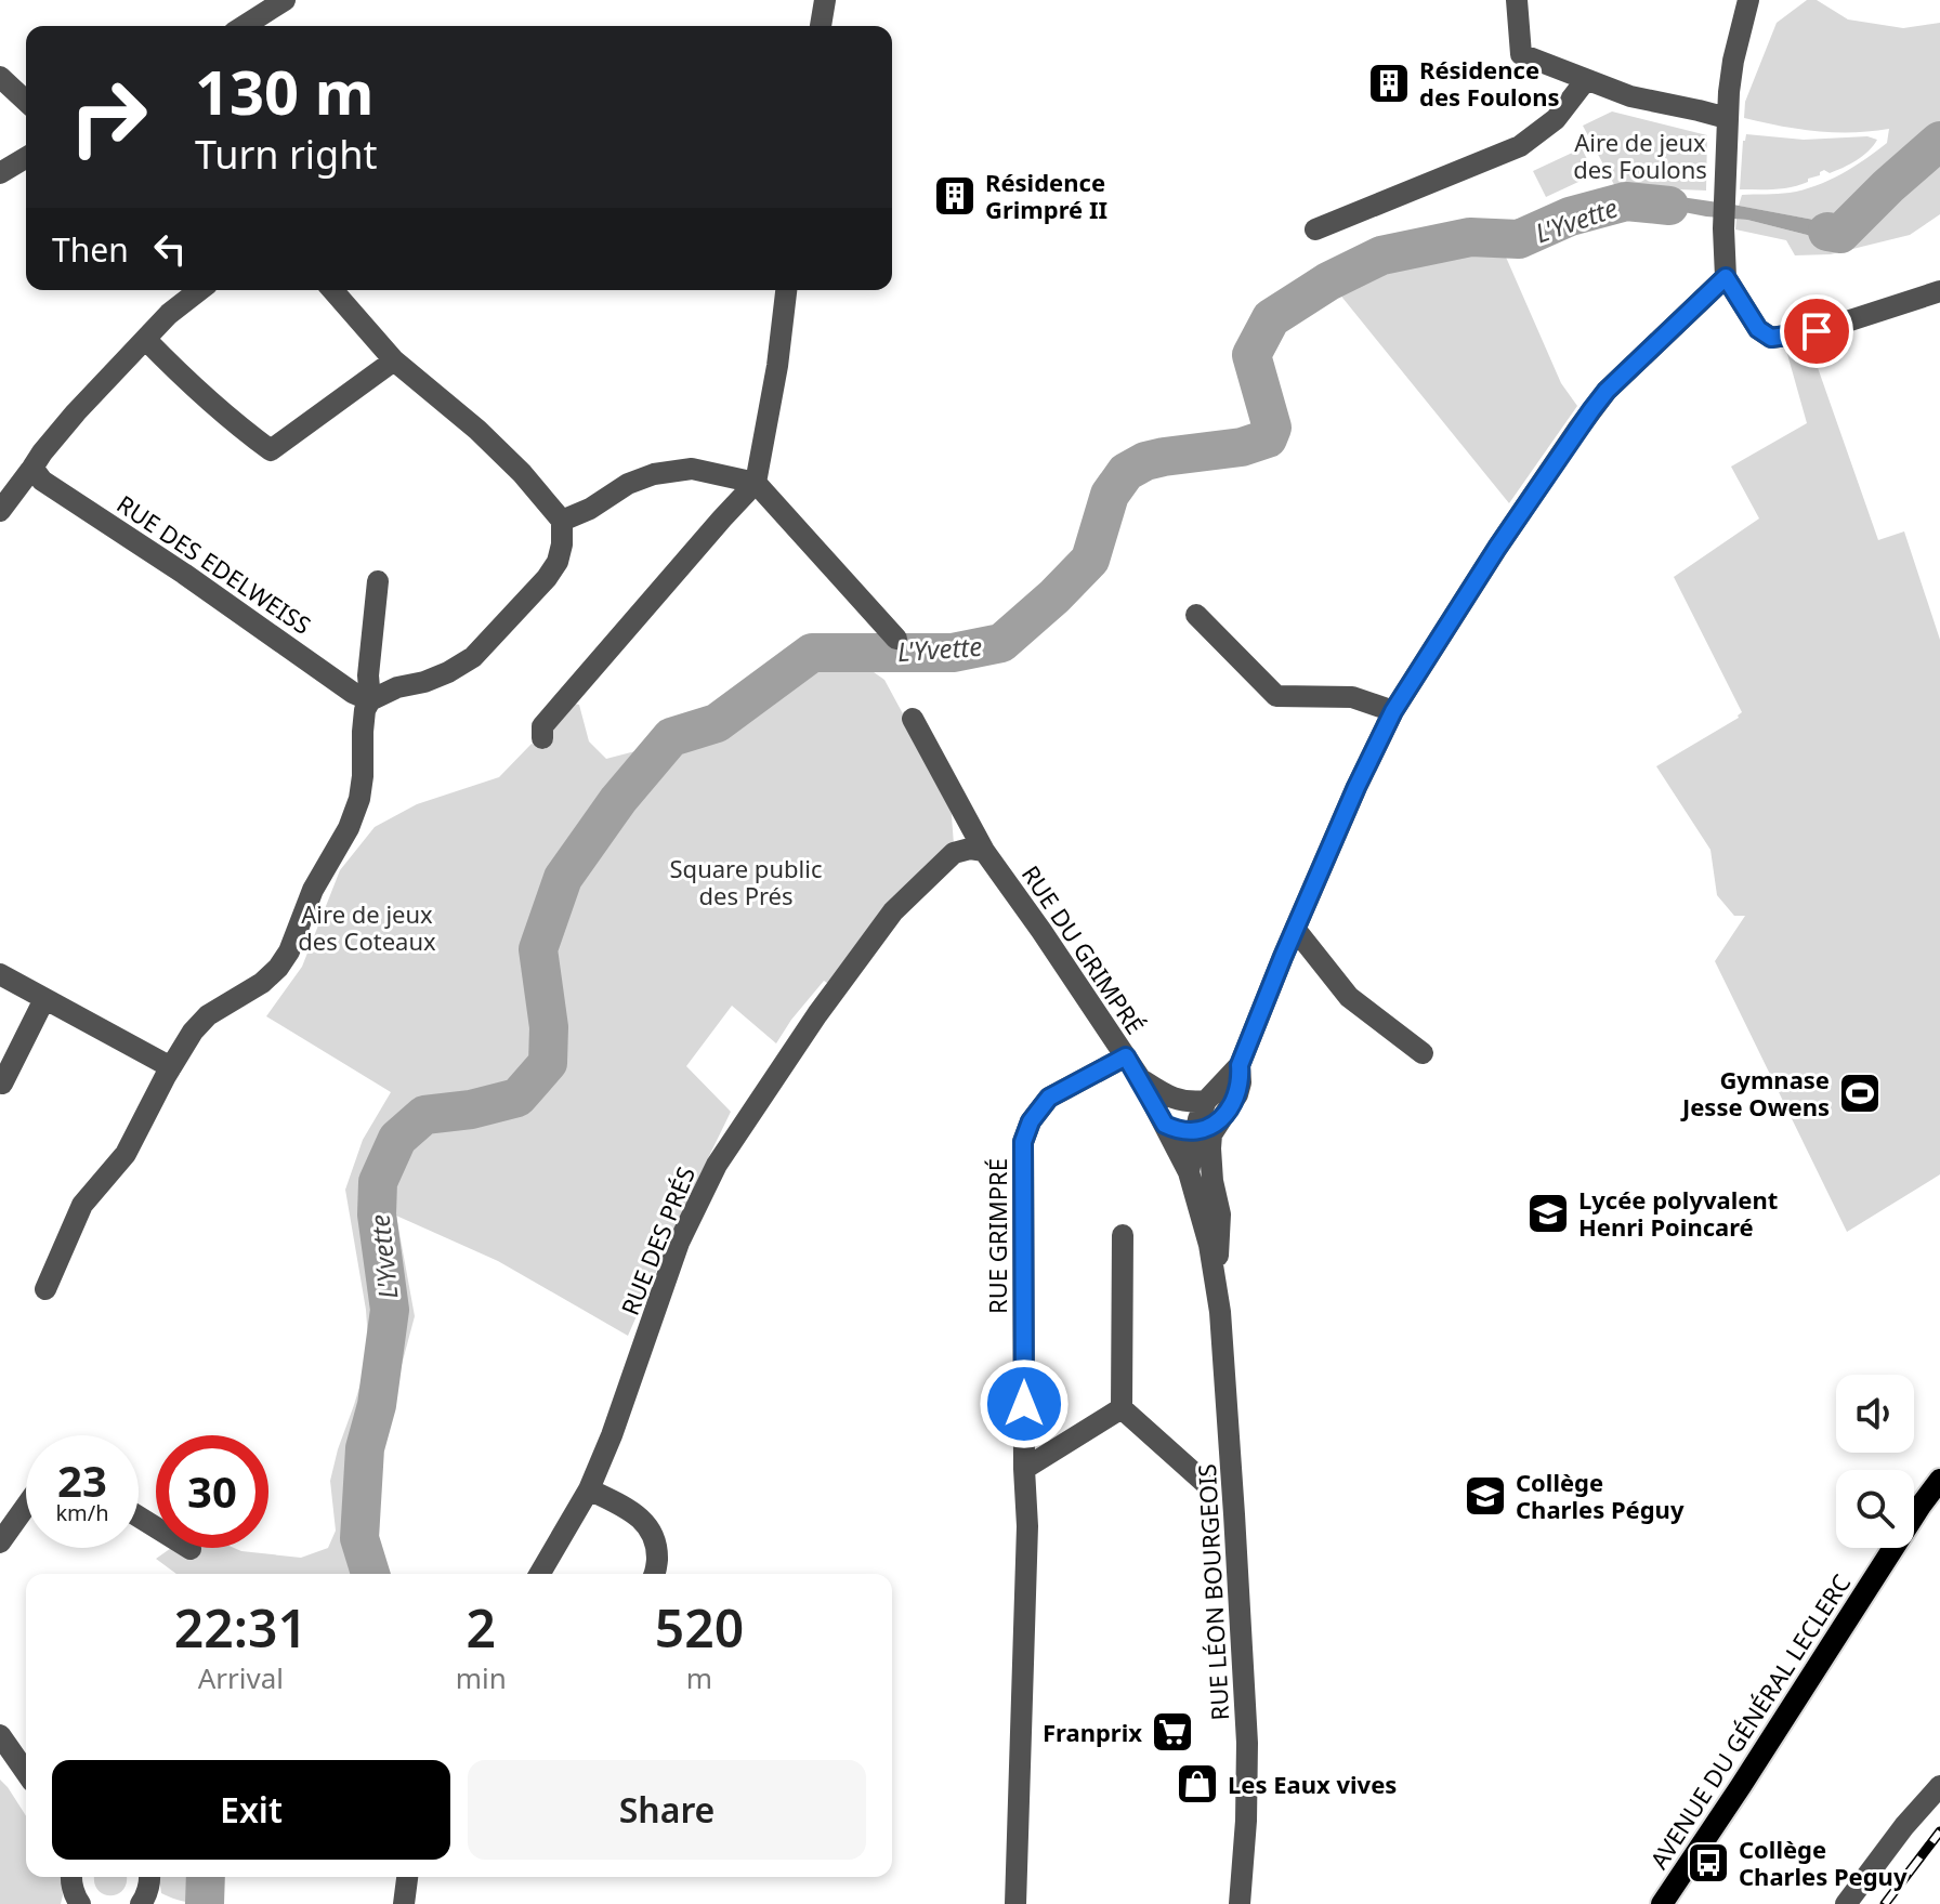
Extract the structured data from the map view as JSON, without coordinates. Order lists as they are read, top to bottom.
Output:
{
  "streets": {
    "main road": ["AVENUE DU GÉNÉRAL LECLERC"],
    "street": [
      "RUE DES EDELWEISS",
      "RUE DU GRIMPRÉ",
      "RUE GRIMPRÉ",
      "RUE DES PRÉS",
      "RUE LÉON BOURGEOIS"
    ]
  },
  "crossings": [
    ["RUE DU GRIMPRÉ", "RUE GRIMPRÉ"],
    ["RUE DU GRIMPRÉ", "RUE DES PRÉS"],
    ["RUE DU GRIMPRÉ", "RUE LÉON BOURGEOIS"]
  ],
  "water": ["L'Yvette"],
  "parks": ["Aire de jeux des Foulons", "Square public des Prés", "Aire de jeux des Coteaux"],
  "places": {
    "building": ["Résidence des Foulons", "Résidence Grimpré II"],
    "sports": ["Gymnase Jesse Owens"],
    "school or university": ["Lycée polyvalent Henri Poincaré", "Collège Charles Péguy"],
    "supermarket": ["Franprix"],
    "shop": ["Les Eaux vives"],
    "bus stop": ["Collège Charles Peguy"]
  },
  "page": {
    "turn": ["130 m", "Turn right"],
    "then": "Then",
    "speed": "23 km/h",
    "limit": "30",
    "eta": [
      "22:31",
      "Arrival",
      "2",
      "min",
      "520",
      "m"
    ],
    "buttons": ["Exit", "Share"]
  }
}
